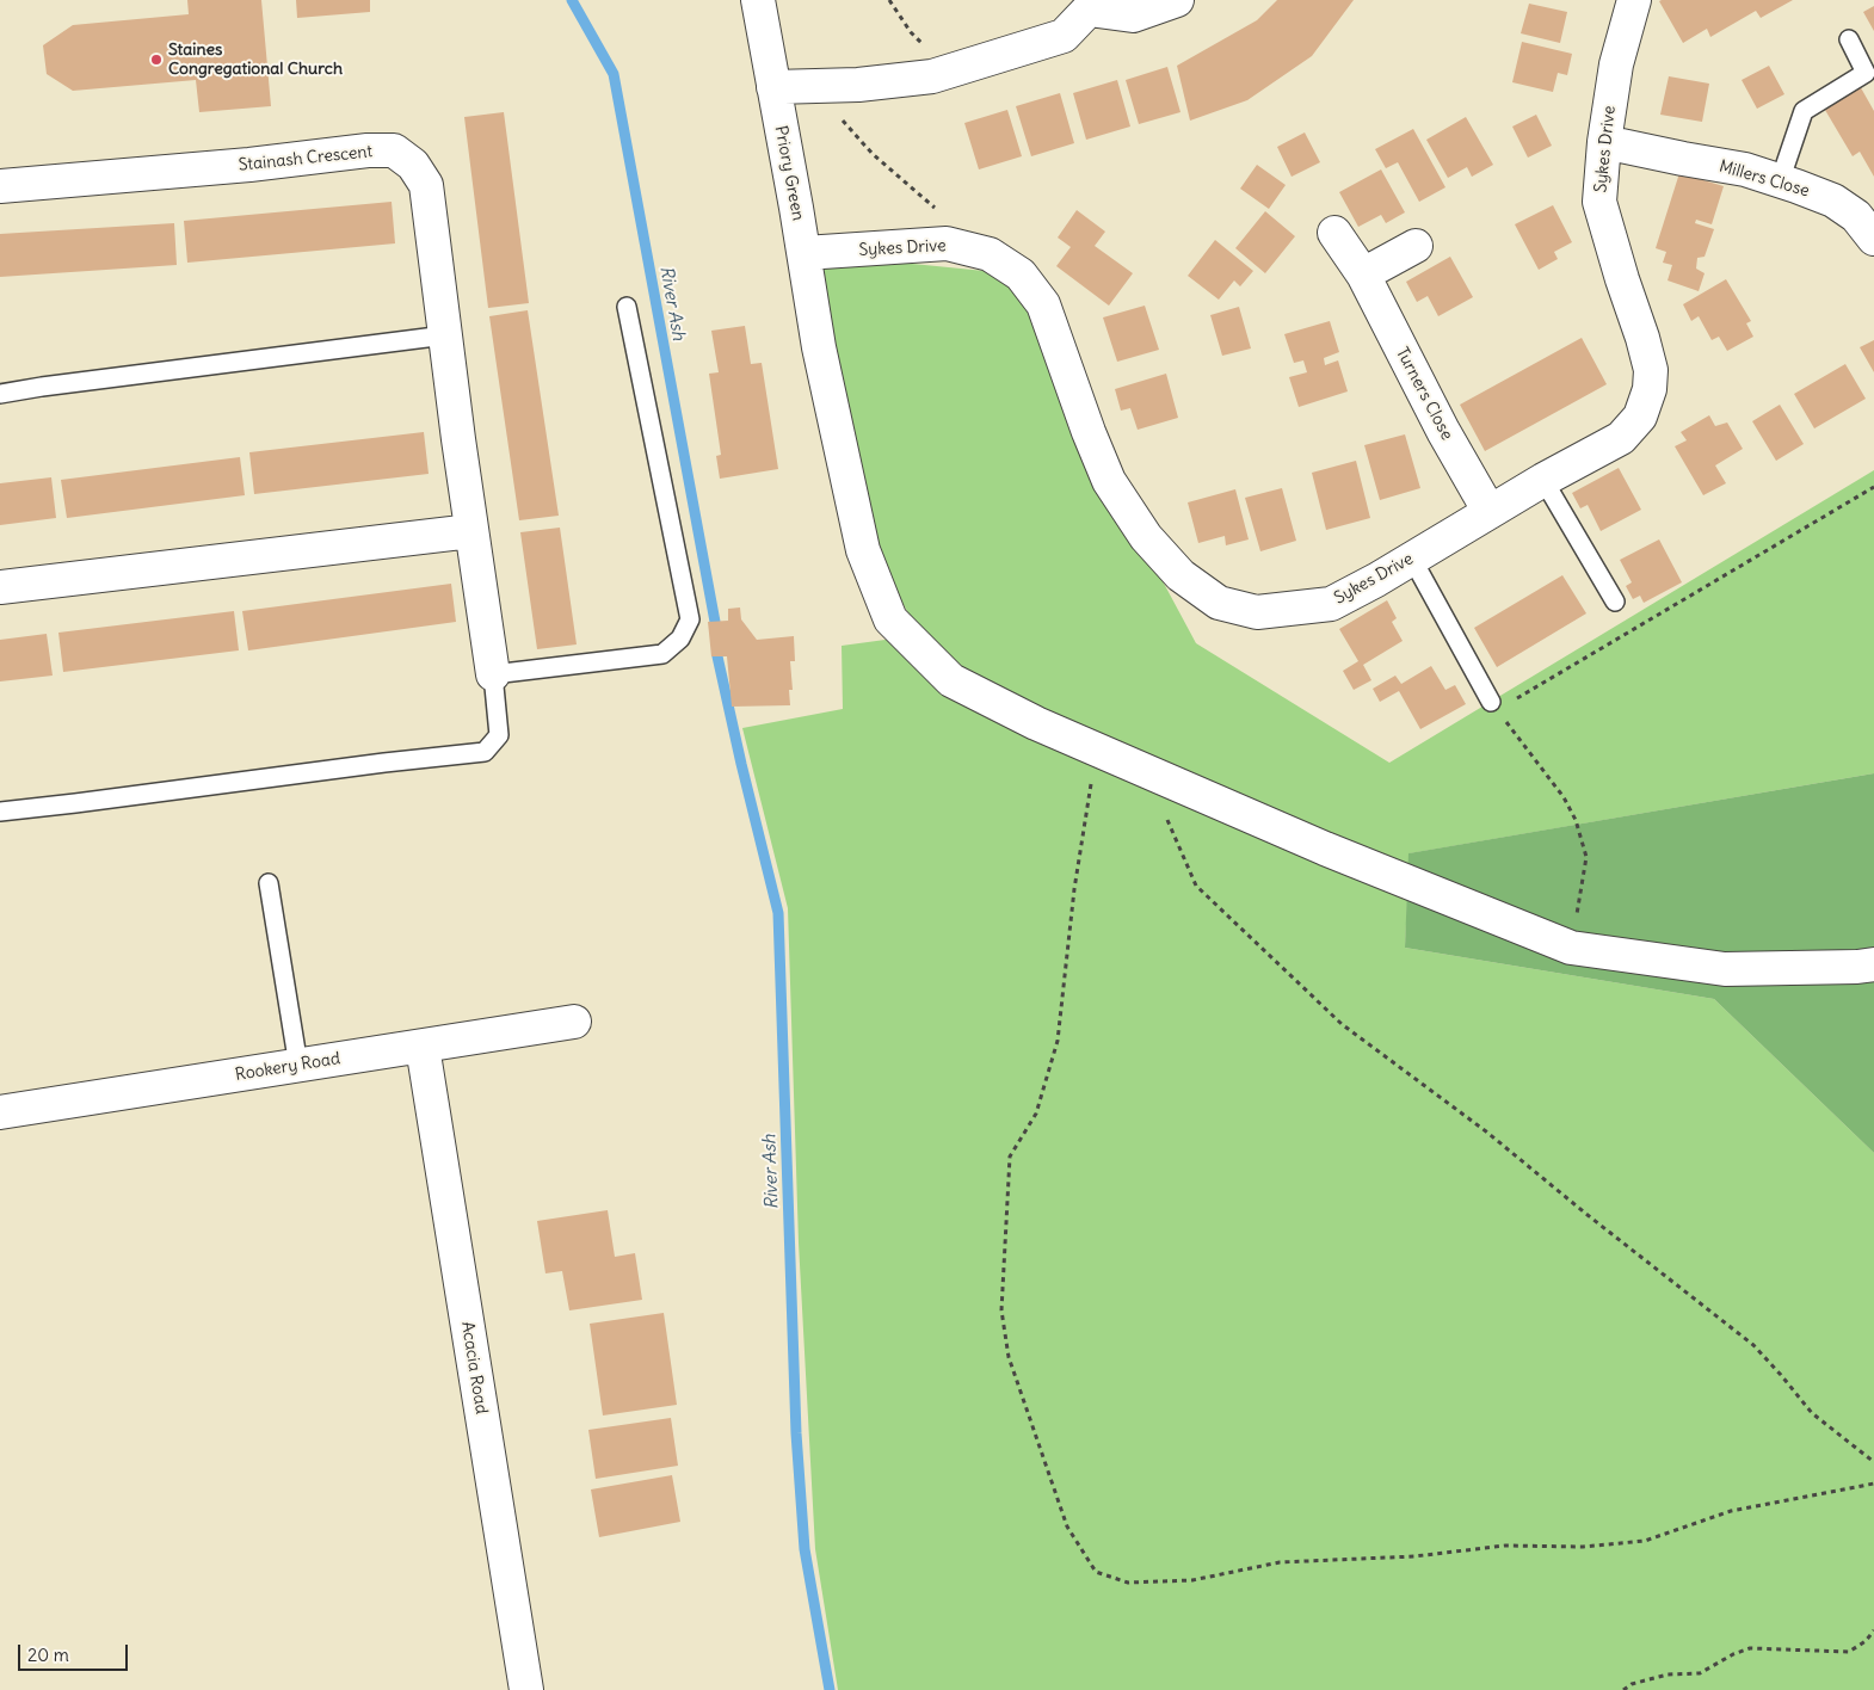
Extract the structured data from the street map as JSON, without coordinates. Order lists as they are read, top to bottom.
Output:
{
  "streets": {
    "street": [
      "Sykes Drive",
      "Stainash Crescent",
      "Priory Green",
      "Millers Close",
      "Turners Close",
      "Rookery Road",
      "Acacia Road"
    ]
  },
  "crossings": [
    ["Sykes Drive", "Priory Green"],
    ["Sykes Drive", "Millers Close"],
    ["Sykes Drive", "Turners Close"],
    ["Rookery Road", "Acacia Road"]
  ],
  "water": ["River Ash"],
  "places": ["Staines Congregational Church"],
  "scale_bar": "20 m"
}
